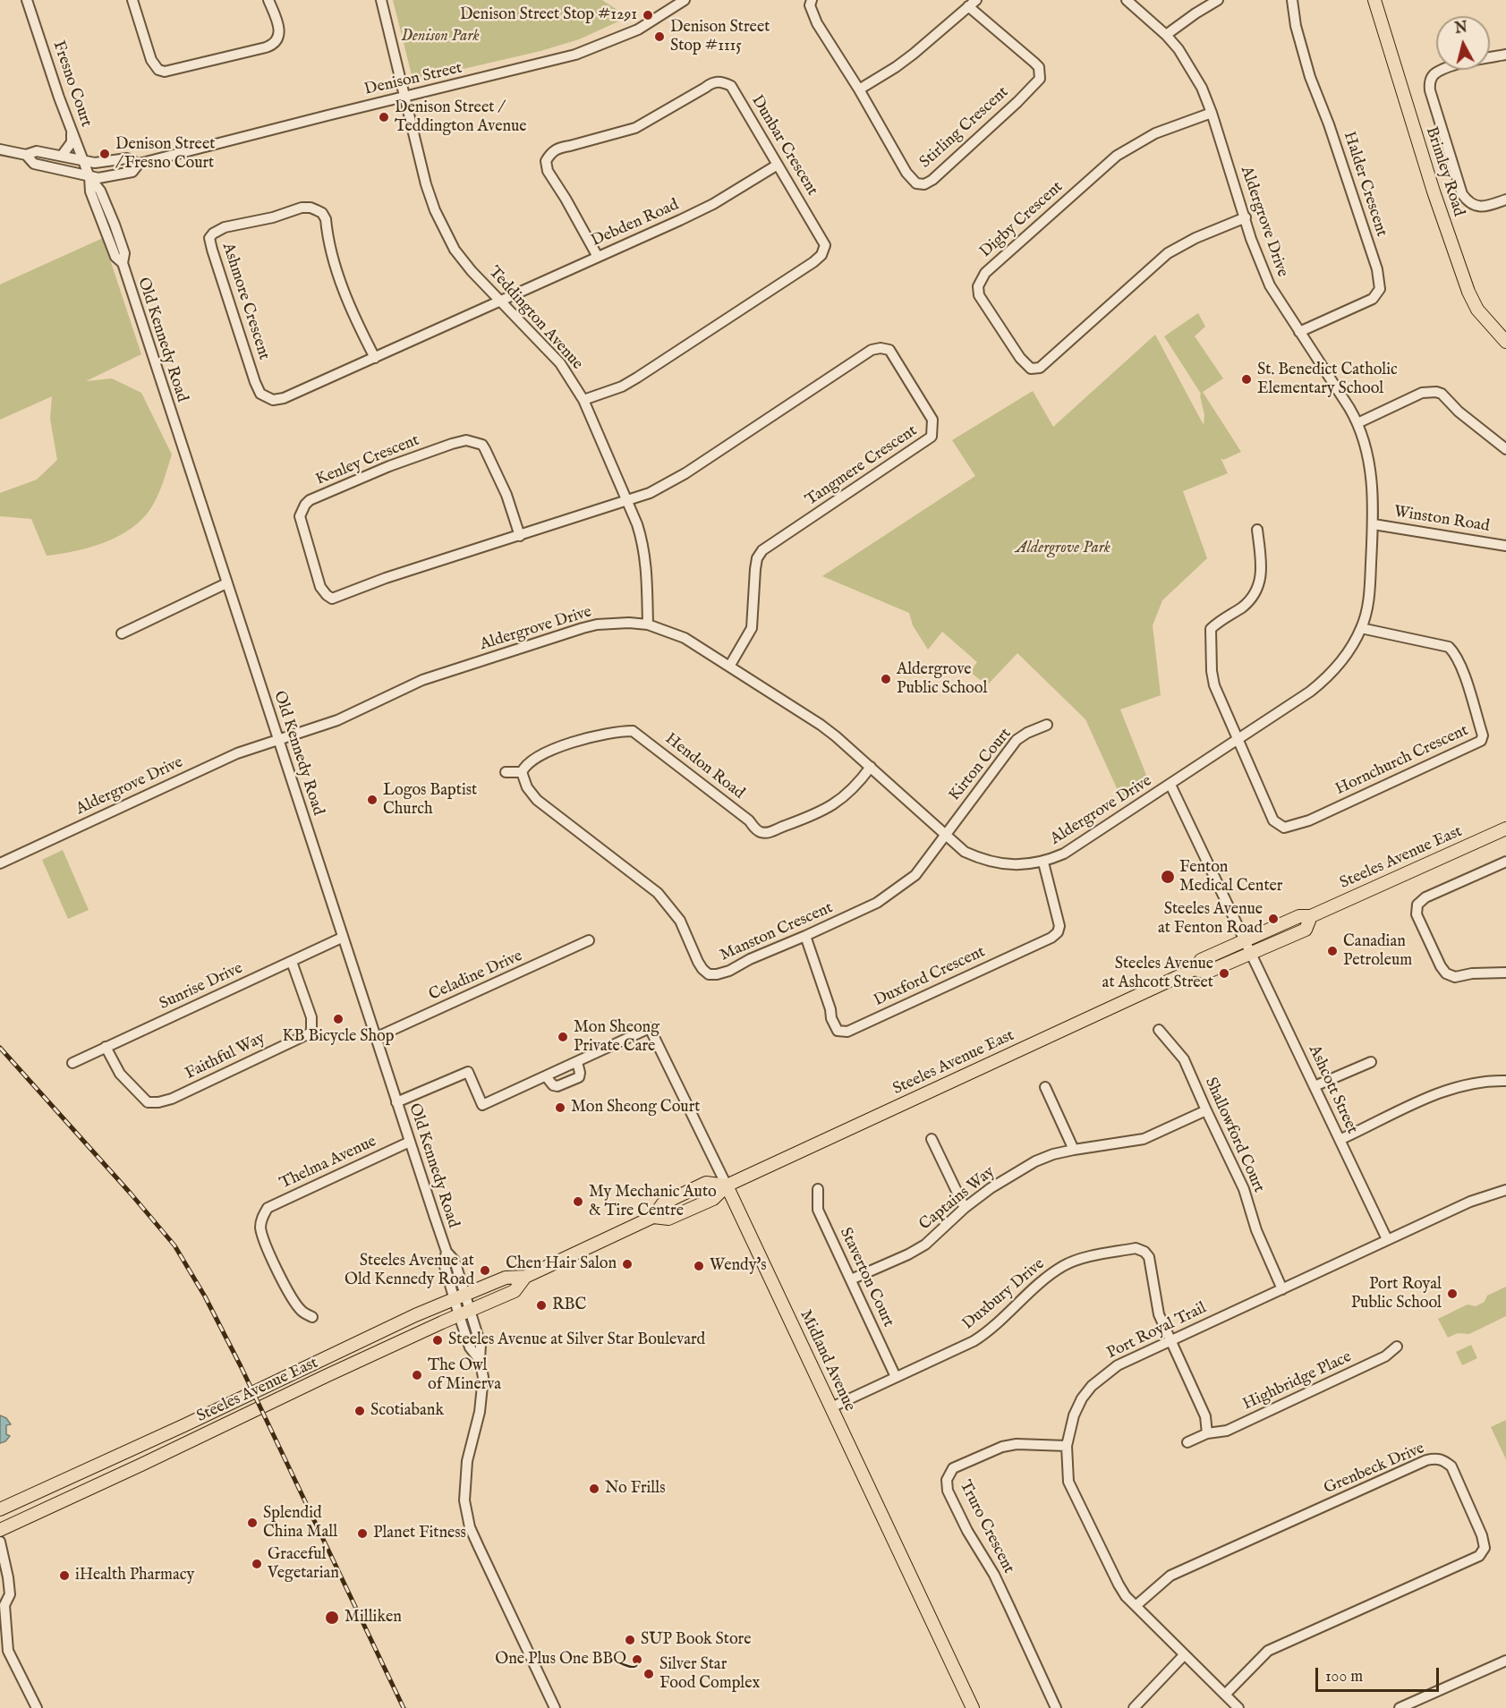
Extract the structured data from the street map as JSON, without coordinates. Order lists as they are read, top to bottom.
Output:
{
  "streets": {
    "main road": ["Brimley Road", "Steeles Avenue East", "Midland Avenue"],
    "street": [
      "Denison Street",
      "Fresno Court",
      "Stirling Crescent",
      "Dunbar Crescent",
      "Halder Crescent",
      "Digby Crescent",
      "Aldergrove Drive",
      "Debden Road",
      "Ashmore Crescent",
      "Teddington Avenue",
      "Old Kennedy Road",
      "Kenley Crescent",
      "Tangmere Crescent",
      "Winston Road",
      "Hornchurch Crescent",
      "Kirton Court",
      "Hendon Road",
      "Manston Crescent",
      "Celadine Drive",
      "Duxford Crescent",
      "Sunrise Drive",
      "Faithful Way",
      "Ashcott Street",
      "Shallowford Court",
      "Thelma Avenue",
      "Captains Way",
      "Staverton Court",
      "Duxbury Drive",
      "Port Royal Trail",
      "Highbridge Place",
      "Grenbeck Drive",
      "Truro Crescent"
    ]
  },
  "crossings": [
    ["Denison Street", "Fresno Court"],
    ["Denison Street", "Teddington Avenue"],
    ["Denison Street", "Old Kennedy Road"],
    ["Fresno Court", "Old Kennedy Road"],
    ["Dunbar Crescent", "Debden Road"],
    ["Dunbar Crescent", "Teddington Avenue"],
    ["Halder Crescent", "Aldergrove Drive"],
    ["Digby Crescent", "Aldergrove Drive"],
    ["Aldergrove Drive", "Teddington Avenue"],
    ["Aldergrove Drive", "Old Kennedy Road"],
    ["Aldergrove Drive", "Tangmere Crescent"],
    ["Aldergrove Drive", "Winston Road"],
    ["Aldergrove Drive", "Hornchurch Crescent"],
    ["Aldergrove Drive", "Kirton Court"],
    ["Aldergrove Drive", "Hendon Road"],
    ["Aldergrove Drive", "Manston Crescent"],
    ["Aldergrove Drive", "Duxford Crescent"],
    ["Aldergrove Drive", "Ashcott Street"],
    ["Debden Road", "Ashmore Crescent"],
    ["Debden Road", "Teddington Avenue"],
    ["Ashmore Crescent", "Teddington Avenue"],
    ["Teddington Avenue", "Kenley Crescent"],
    ["Teddington Avenue", "Tangmere Crescent"],
    ["Old Kennedy Road", "Steeles Avenue East"],
    ["Old Kennedy Road", "Celadine Drive"],
    ["Old Kennedy Road", "Sunrise Drive"],
    ["Old Kennedy Road", "Thelma Avenue"],
    ["Kenley Crescent", "Tangmere Crescent"],
    ["Kirton Court", "Manston Crescent"],
    ["Hendon Road", "Manston Crescent"],
    ["Steeles Avenue East", "Ashcott Street"],
    ["Steeles Avenue East", "Midland Avenue"],
    ["Manston Crescent", "Duxford Crescent"],
    ["Sunrise Drive", "Faithful Way"],
    ["Ashcott Street", "Port Royal Trail"],
    ["Shallowford Court", "Captains Way"],
    ["Shallowford Court", "Port Royal Trail"],
    ["Captains Way", "Staverton Court"],
    ["Staverton Court", "Duxbury Drive"],
    ["Duxbury Drive", "Port Royal Trail"],
    ["Duxbury Drive", "Midland Avenue"],
    ["Port Royal Trail", "Grenbeck Drive"],
    ["Port Royal Trail", "Truro Crescent"]
  ],
  "parks": ["Denison Park", "Aldergrove Park"],
  "places": [
    "Denison Street Stop #1291",
    "Denison Street Stop #1115",
    "Denison Street / Teddington Avenue",
    "Denison Street / Fresno Court",
    "St. Benedict Catholic Elementary School",
    "Aldergrove Public School",
    "Logos Baptist Church",
    "Fenton Medical Center",
    "Steeles Avenue at Fenton Road",
    "Canadian Petroleum",
    "Steeles Avenue at Ashcott Street",
    "KB Bicycle Shop",
    "Mon Sheong Private Care",
    "Mon Sheong Court",
    "My Mechanic Auto & Tire Centre",
    "Chen Hair Salon",
    "Wendy's",
    "Steeles Avenue at Old Kennedy Road",
    "Port Royal Public School",
    "RBC",
    "Steeles Avenue at Silver Star Boulevard",
    "The Owl of Minerva",
    "Scotiabank",
    "No Frills",
    "Splendid China Mall",
    "Planet Fitness",
    "Graceful Vegetarian",
    "iHealth Pharmacy",
    "Milliken",
    "SUP Book Store",
    "One Plus One BBQ",
    "Silver Star Food Complex"
  ],
  "scale_bar": "100 m",
  "north": "top"
}
